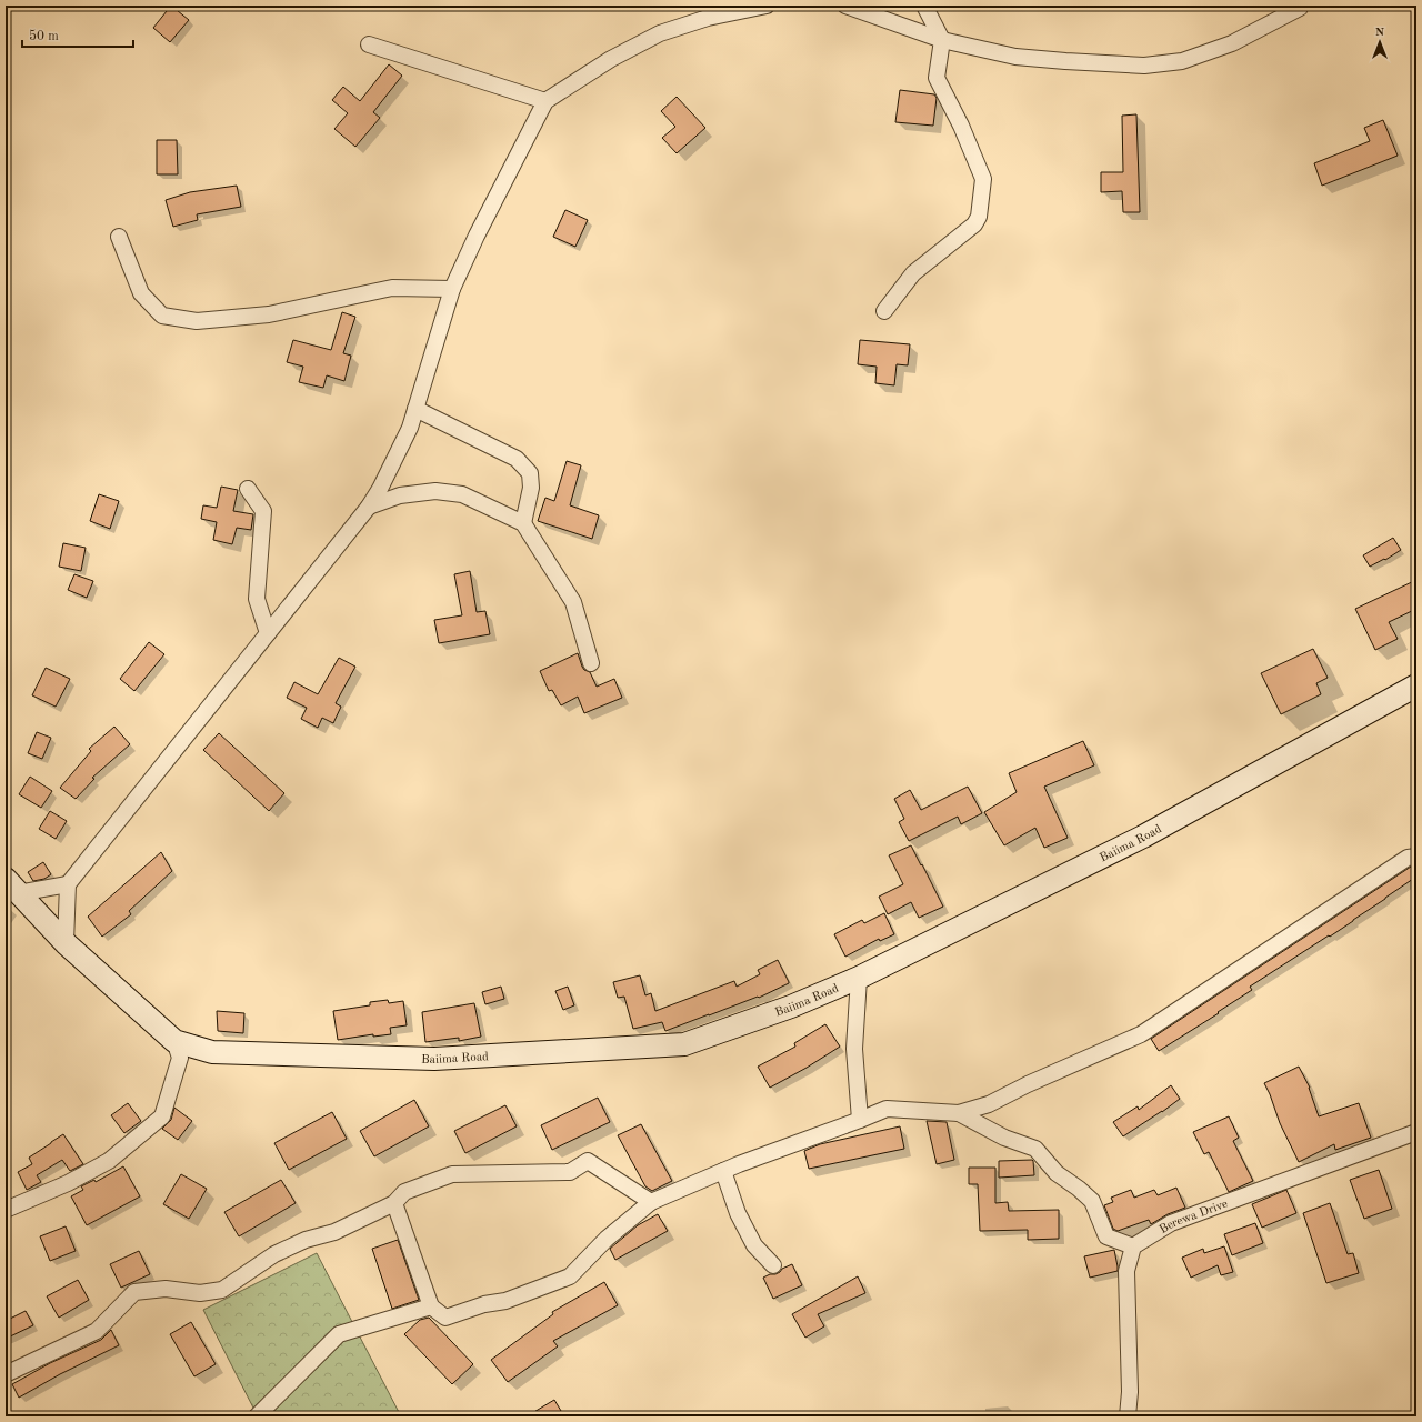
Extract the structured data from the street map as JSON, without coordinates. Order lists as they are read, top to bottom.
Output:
{
  "streets": {
    "street": ["Baiima Road", "Berewa Drive"]
  },
  "scale_bar": "50 m",
  "north": "top"
}
